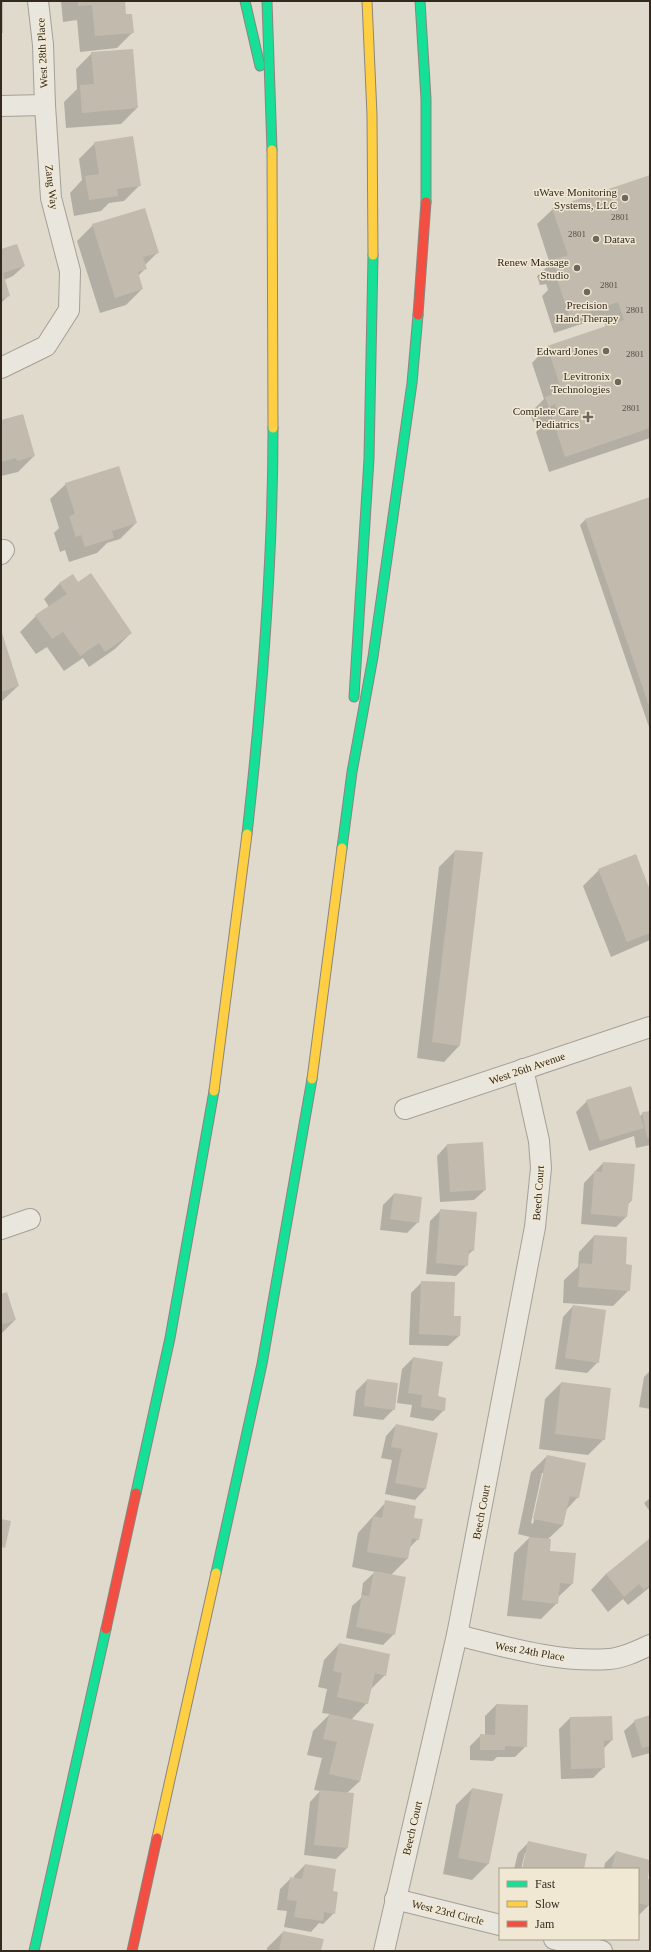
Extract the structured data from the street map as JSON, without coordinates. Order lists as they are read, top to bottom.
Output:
{
  "streets": {
    "street": [
      "West 28th Place",
      "Zang Way",
      "West 26th Avenue",
      "Beech Court",
      "West 24th Place",
      "West 23rd Circle"
    ]
  },
  "crossings": [
    ["West 28th Place", "Zang Way"],
    ["West 26th Avenue", "Beech Court"],
    ["Beech Court", "West 24th Place"],
    ["Beech Court", "West 23rd Circle"]
  ],
  "places": {
    "other": [
      "uWave Monitoring Systems, LLC",
      "Datava",
      "Renew Massage Studio",
      "Precision Hand Therapy",
      "Edward Jones",
      "Levitronix Technologies"
    ],
    "health": ["Complete Care Pediatrics"]
  },
  "house_numbers": [
    "2801",
    "2801",
    "2801",
    "2801",
    "2801",
    "2801"
  ],
  "legend": ["Fast", "Slow", "Jam"]
}
